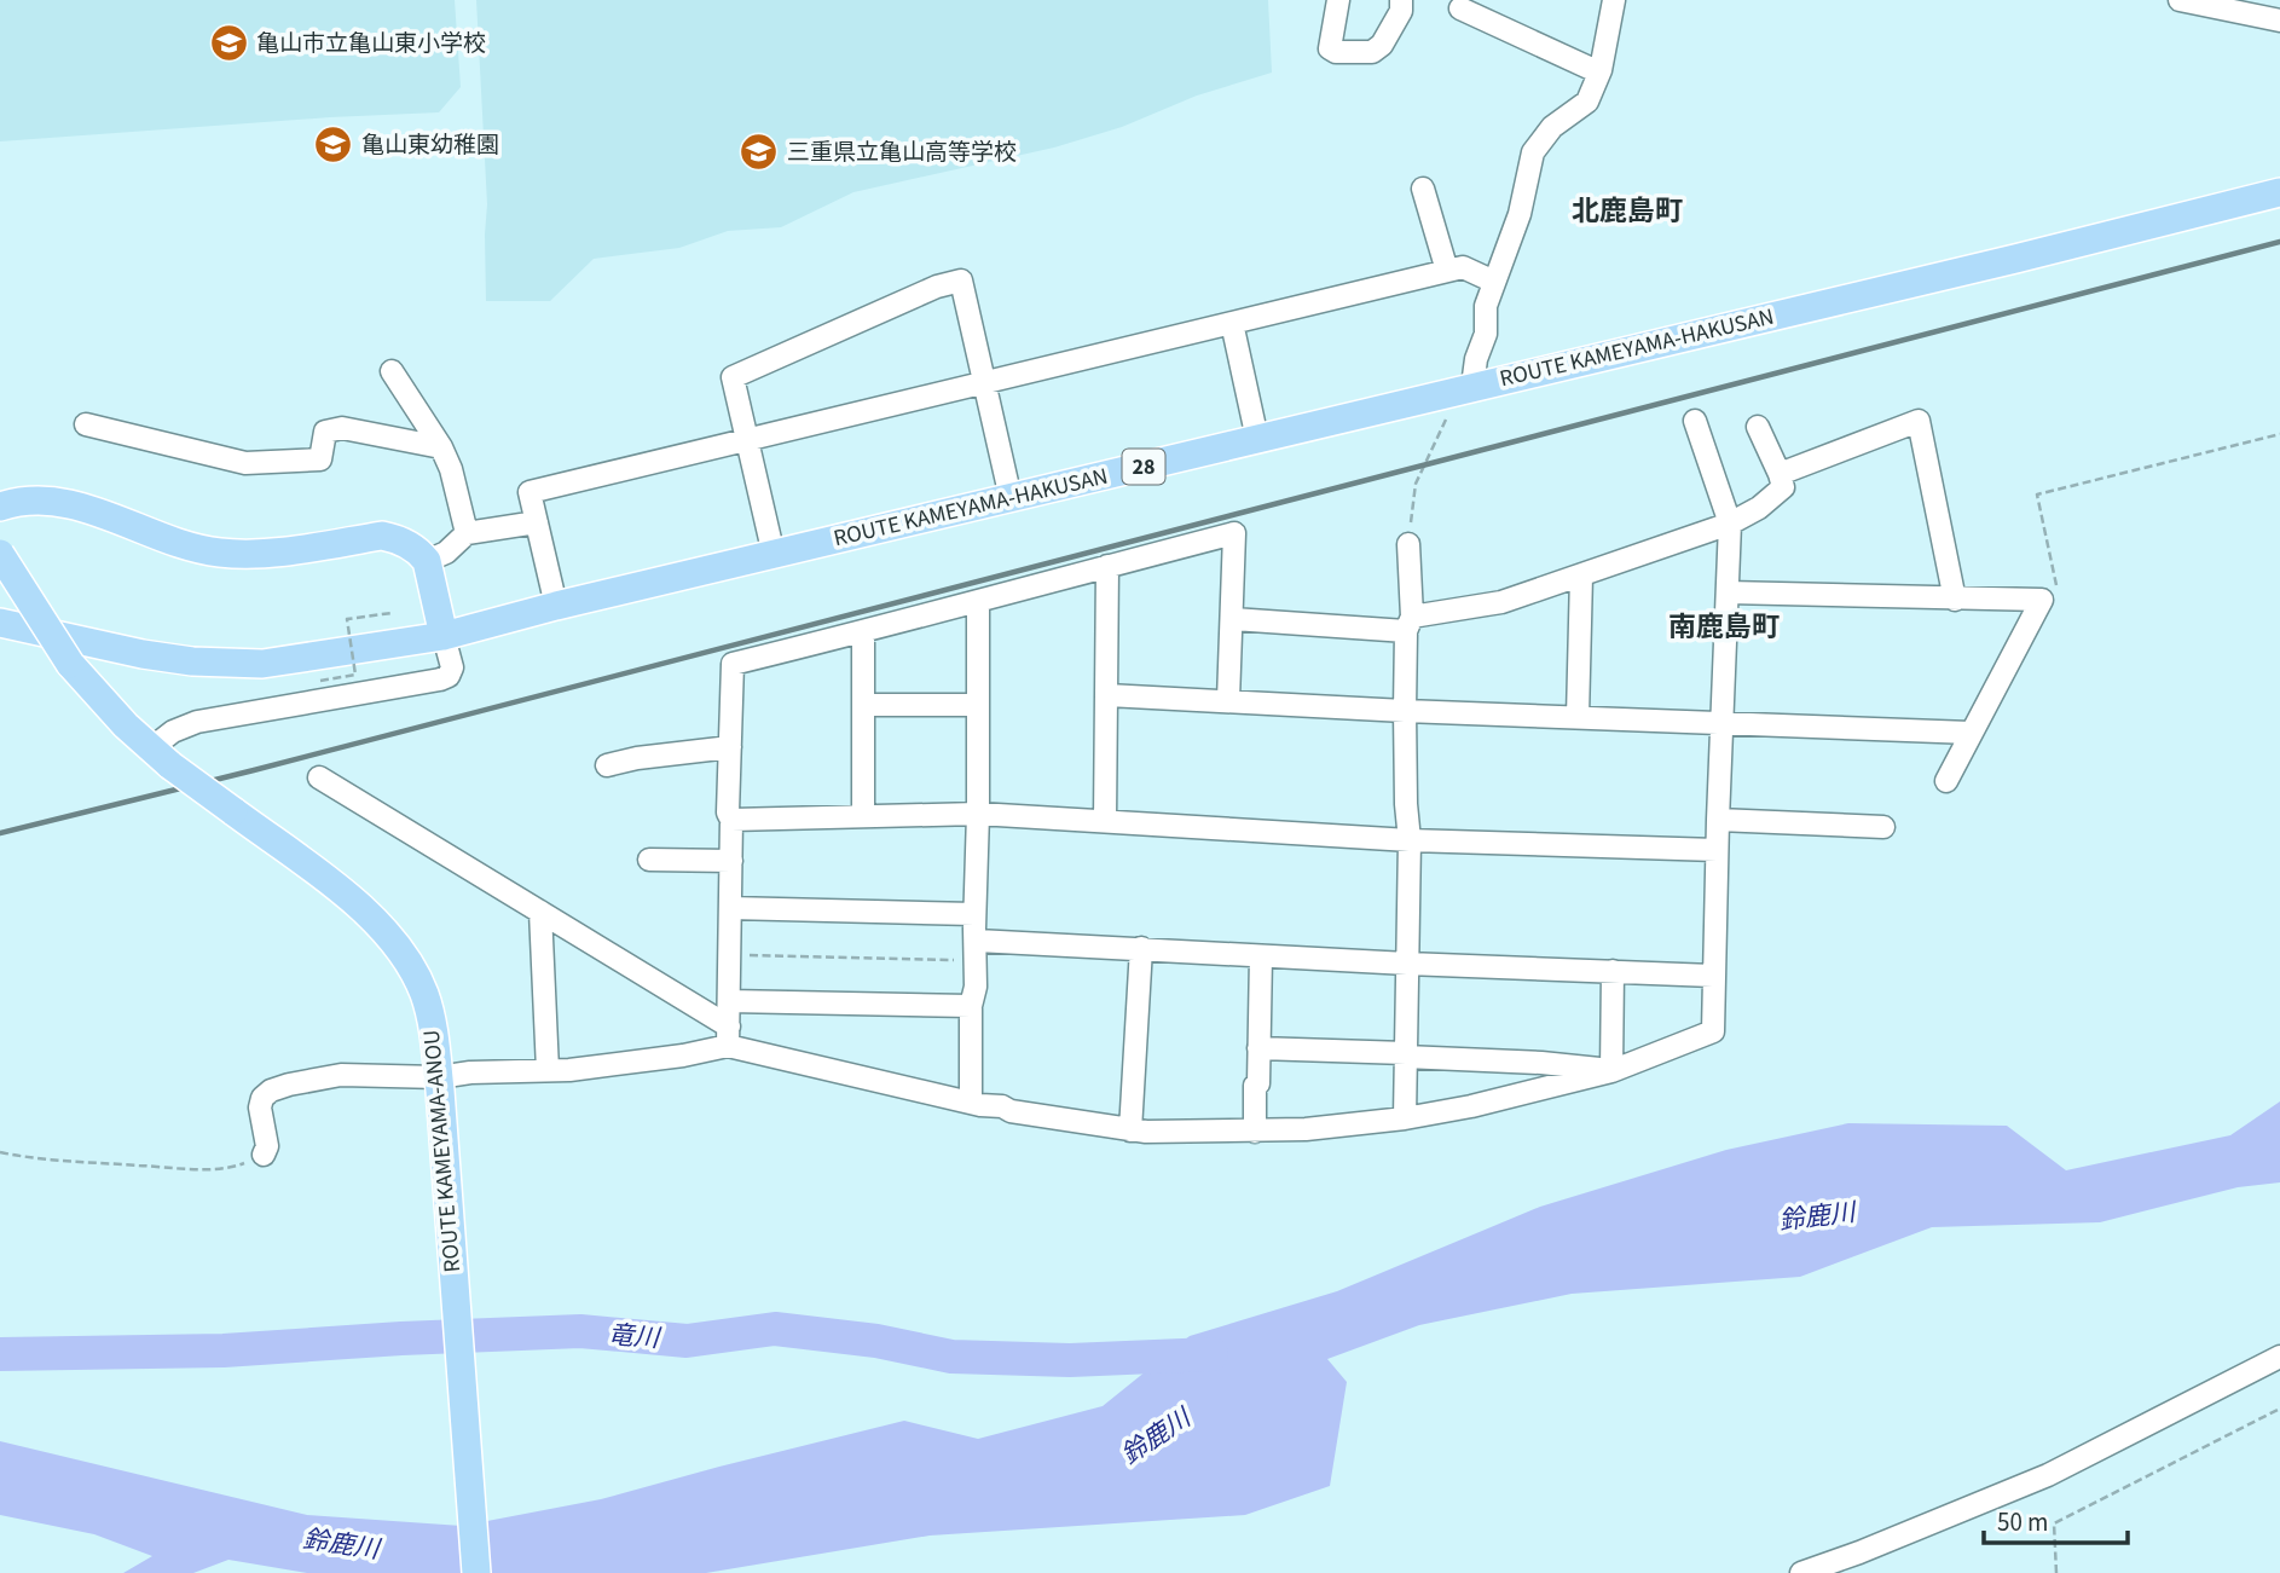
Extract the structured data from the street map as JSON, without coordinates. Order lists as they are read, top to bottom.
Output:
{
  "streets": {
    "main road": ["ROUTE KAMEYAMA-HAKUSAN", "28", "ROUTE KAMEYAMA-ANOU"]
  },
  "districts": ["北鹿島町", "南鹿島町"],
  "water": ["鈴鹿川", "竜川"],
  "places": {
    "school or university": ["亀山市立亀山東小学校", "亀山東幼稚園", "三重県立亀山高等学校"]
  },
  "scale_bar": "50 m"
}
